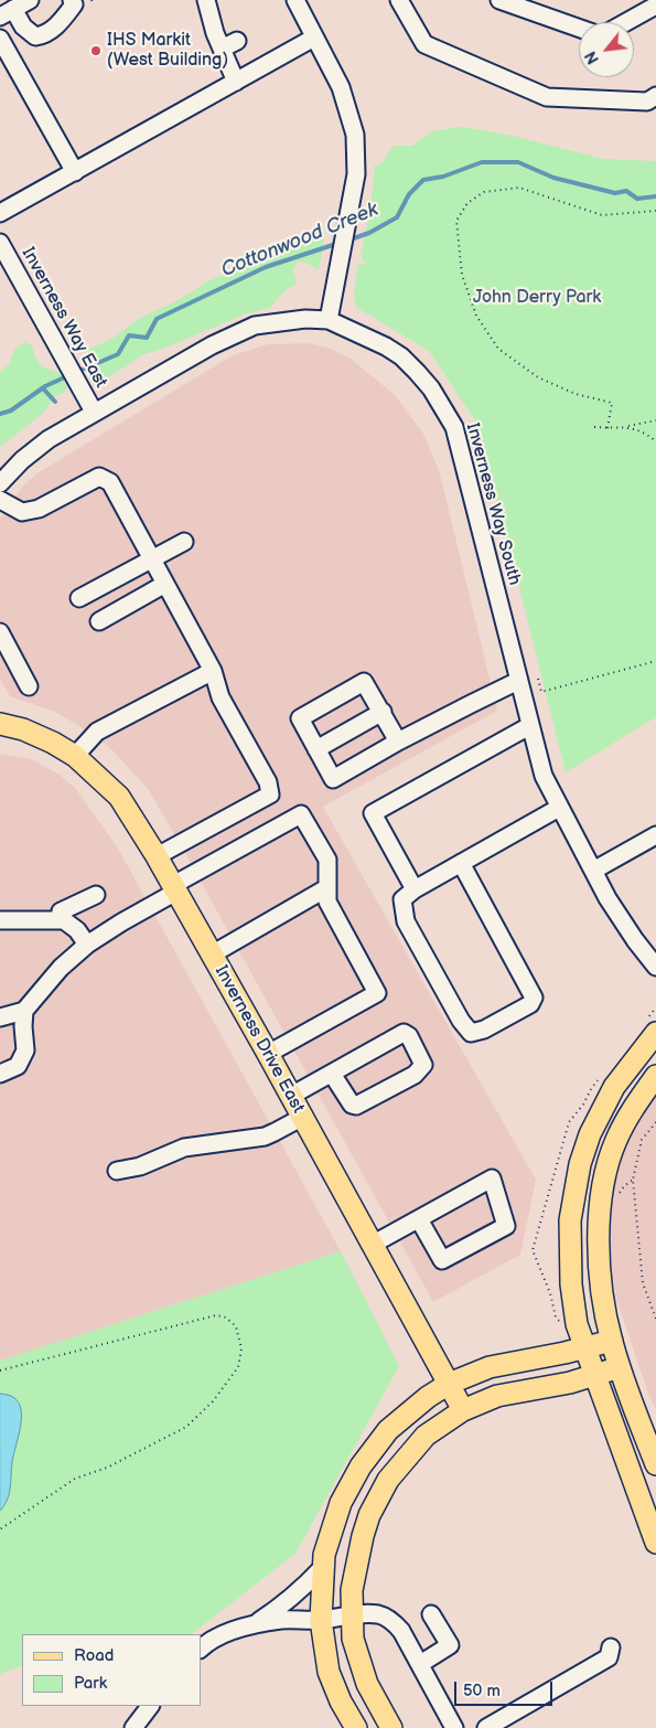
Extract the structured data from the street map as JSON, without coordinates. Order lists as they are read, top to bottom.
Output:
{
  "streets": {
    "main road": ["Inverness Drive East"],
    "street": ["Inverness Way East", "Inverness Way South"]
  },
  "crossings": [
    ["Inverness Way East", "Inverness Way South"]
  ],
  "water": ["Cottonwood Creek"],
  "parks": ["John Derry Park"],
  "places": ["IHS Markit (West Building)"],
  "legend": ["Road", "Park"],
  "scale_bar": "50 m",
  "north": "bottom left"
}
